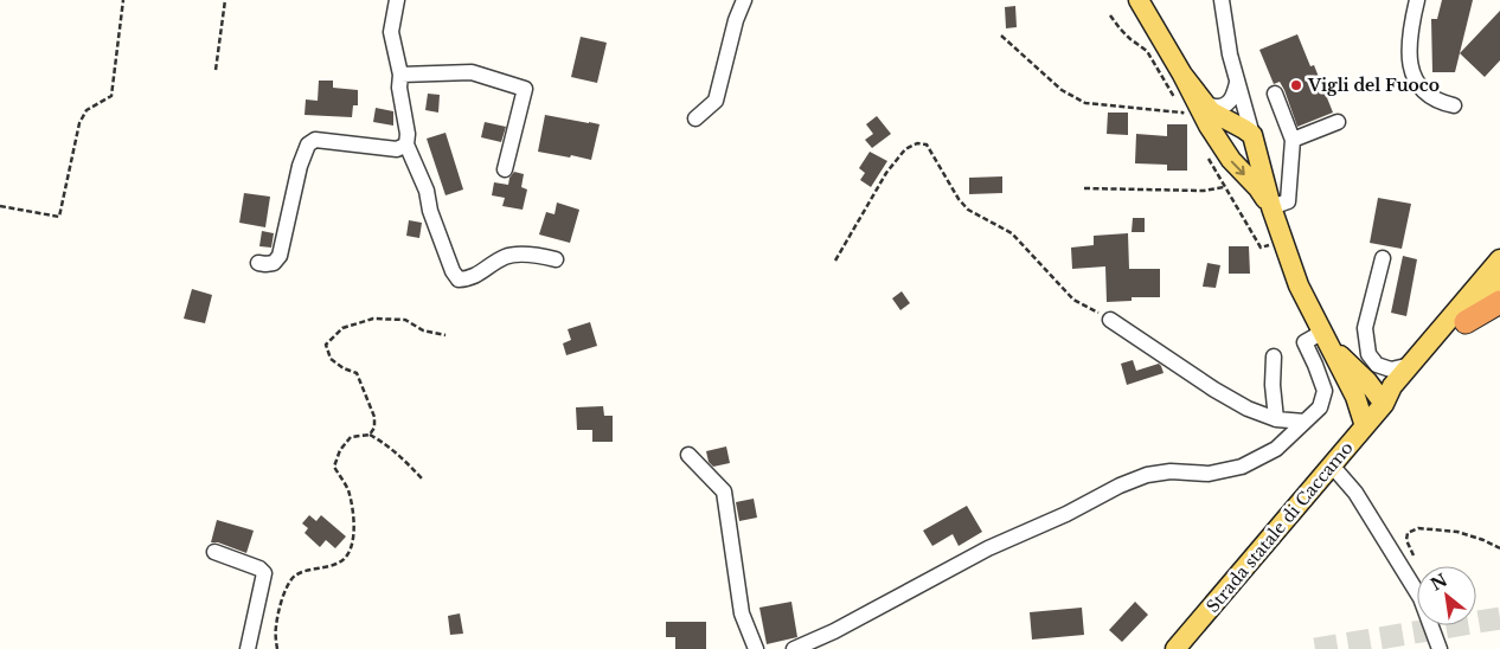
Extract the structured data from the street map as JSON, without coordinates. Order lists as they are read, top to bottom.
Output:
{
  "streets": {
    "main road": ["Strada statale di Caccamo"]
  },
  "places": ["Vigli del Fuoco"],
  "north": "top left"
}
